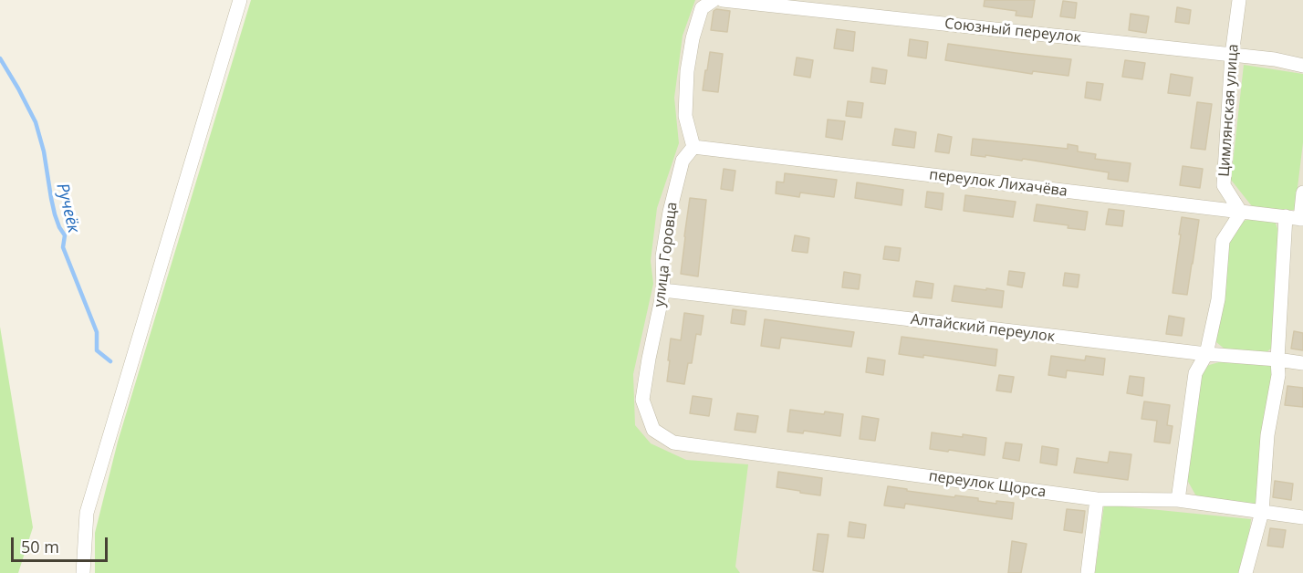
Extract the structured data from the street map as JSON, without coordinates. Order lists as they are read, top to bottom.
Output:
{
  "streets": {
    "street": [
      "Союзный переулок",
      "Цимлянская улица",
      "переулок Лихачёва",
      "улица Горовца",
      "Алтайский переулок",
      "переулок Щорса"
    ]
  },
  "crossings": [
    ["Союзный переулок", "Цимлянская улица"],
    ["Цимлянская улица", "переулок Лихачёва"],
    ["переулок Лихачёва", "улица Горовца"],
    ["улица Горовца", "Алтайский переулок"],
    ["улица Горовца", "переулок Щорса"]
  ],
  "water": ["Ручеёк"],
  "scale_bar": "50 m"
}
